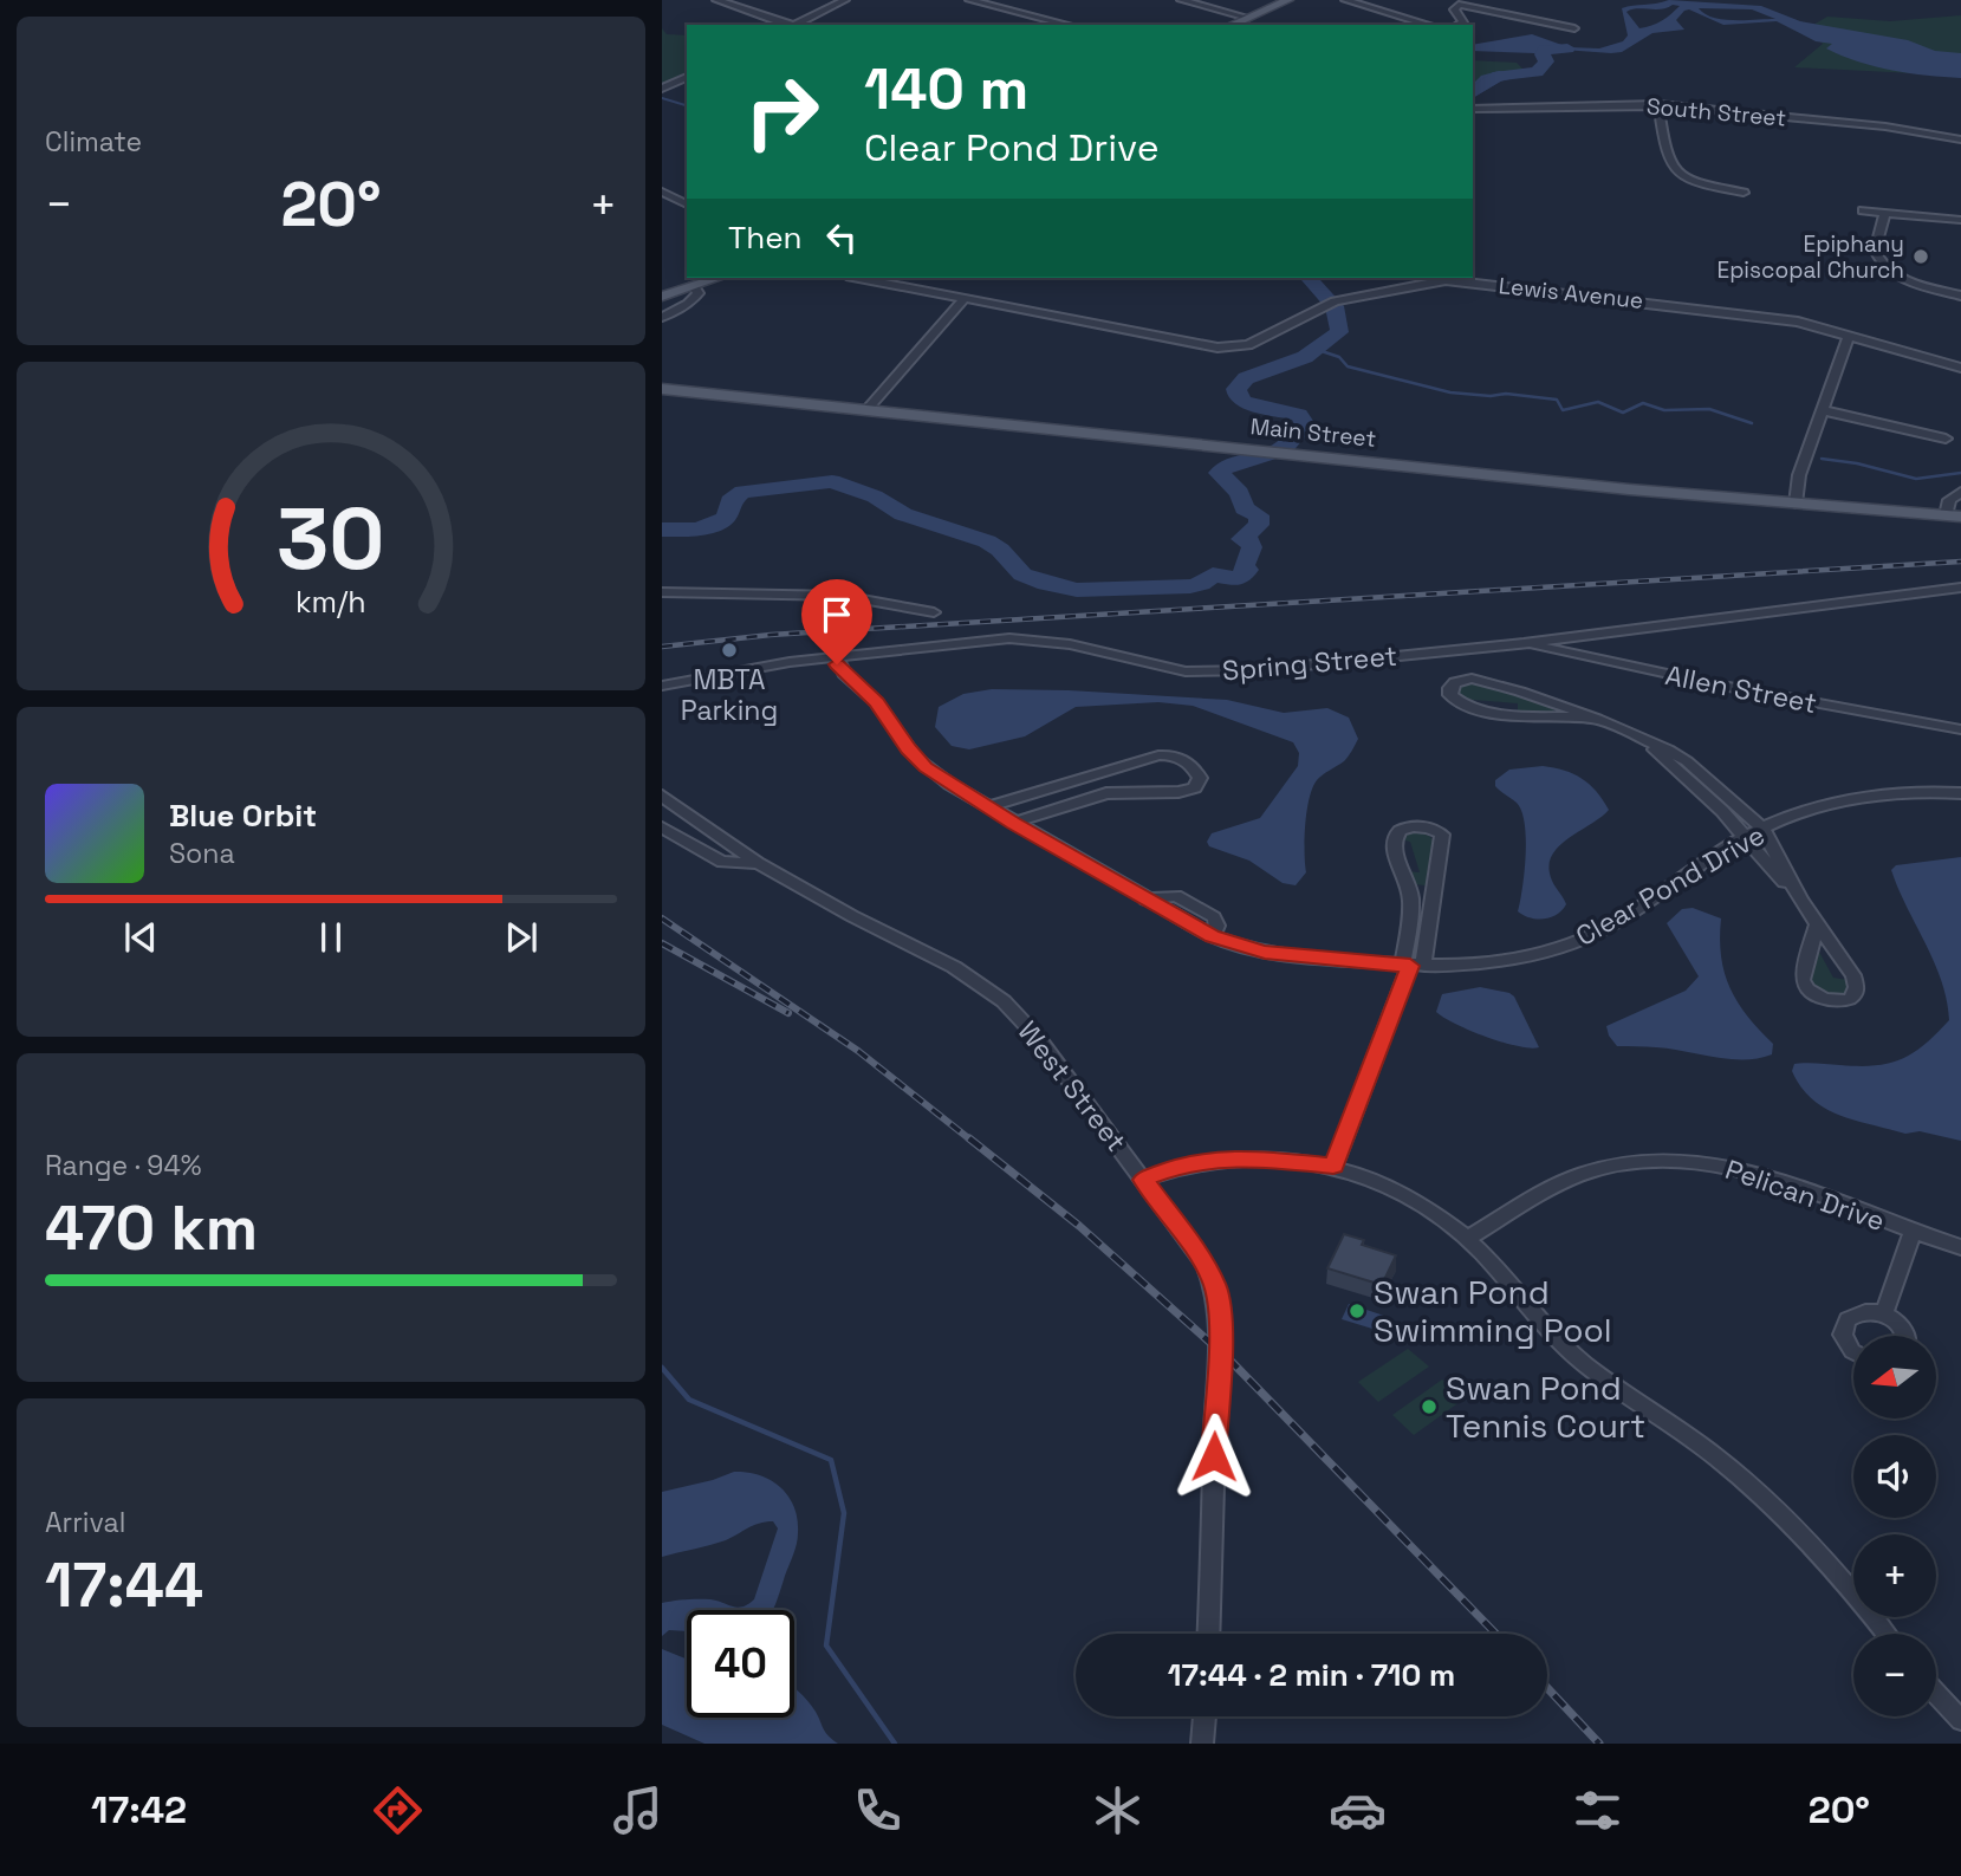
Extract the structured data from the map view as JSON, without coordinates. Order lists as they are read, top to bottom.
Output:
{
  "streets": {
    "main road": ["Main Street"],
    "street": [
      "South Street",
      "Lewis Avenue",
      "Spring Street",
      "Allen Street",
      "Clear Pond Drive",
      "West Street",
      "Pelican Drive"
    ]
  },
  "crossings": [
    ["Spring Street", "Allen Street"]
  ],
  "places": [
    "Epiphany Episcopal Church",
    "MBTA Parking",
    "Swan Pond Swimming Pool",
    "Swan Pond Tennis Court"
  ],
  "north": "left",
  "page": {
    "tile": [
      "Climate",
      ["Range · 94%", "470 km"],
      ["Arrival", "17:44"]
    ],
    "turn": ["140 m", "Clear Pond Drive"],
    "heat": ["−", "20°", "+"],
    "then": "Then",
    "song": ["Blue Orbit", "Sona"],
    "map_buttons": ["+", "−"],
    "limit": "40",
    "trip": "17:44 · 2 min · 710 m",
    "tabs": ["17:42", "20°"],
    "gauge": ["30", "km/h"]
  }
}
